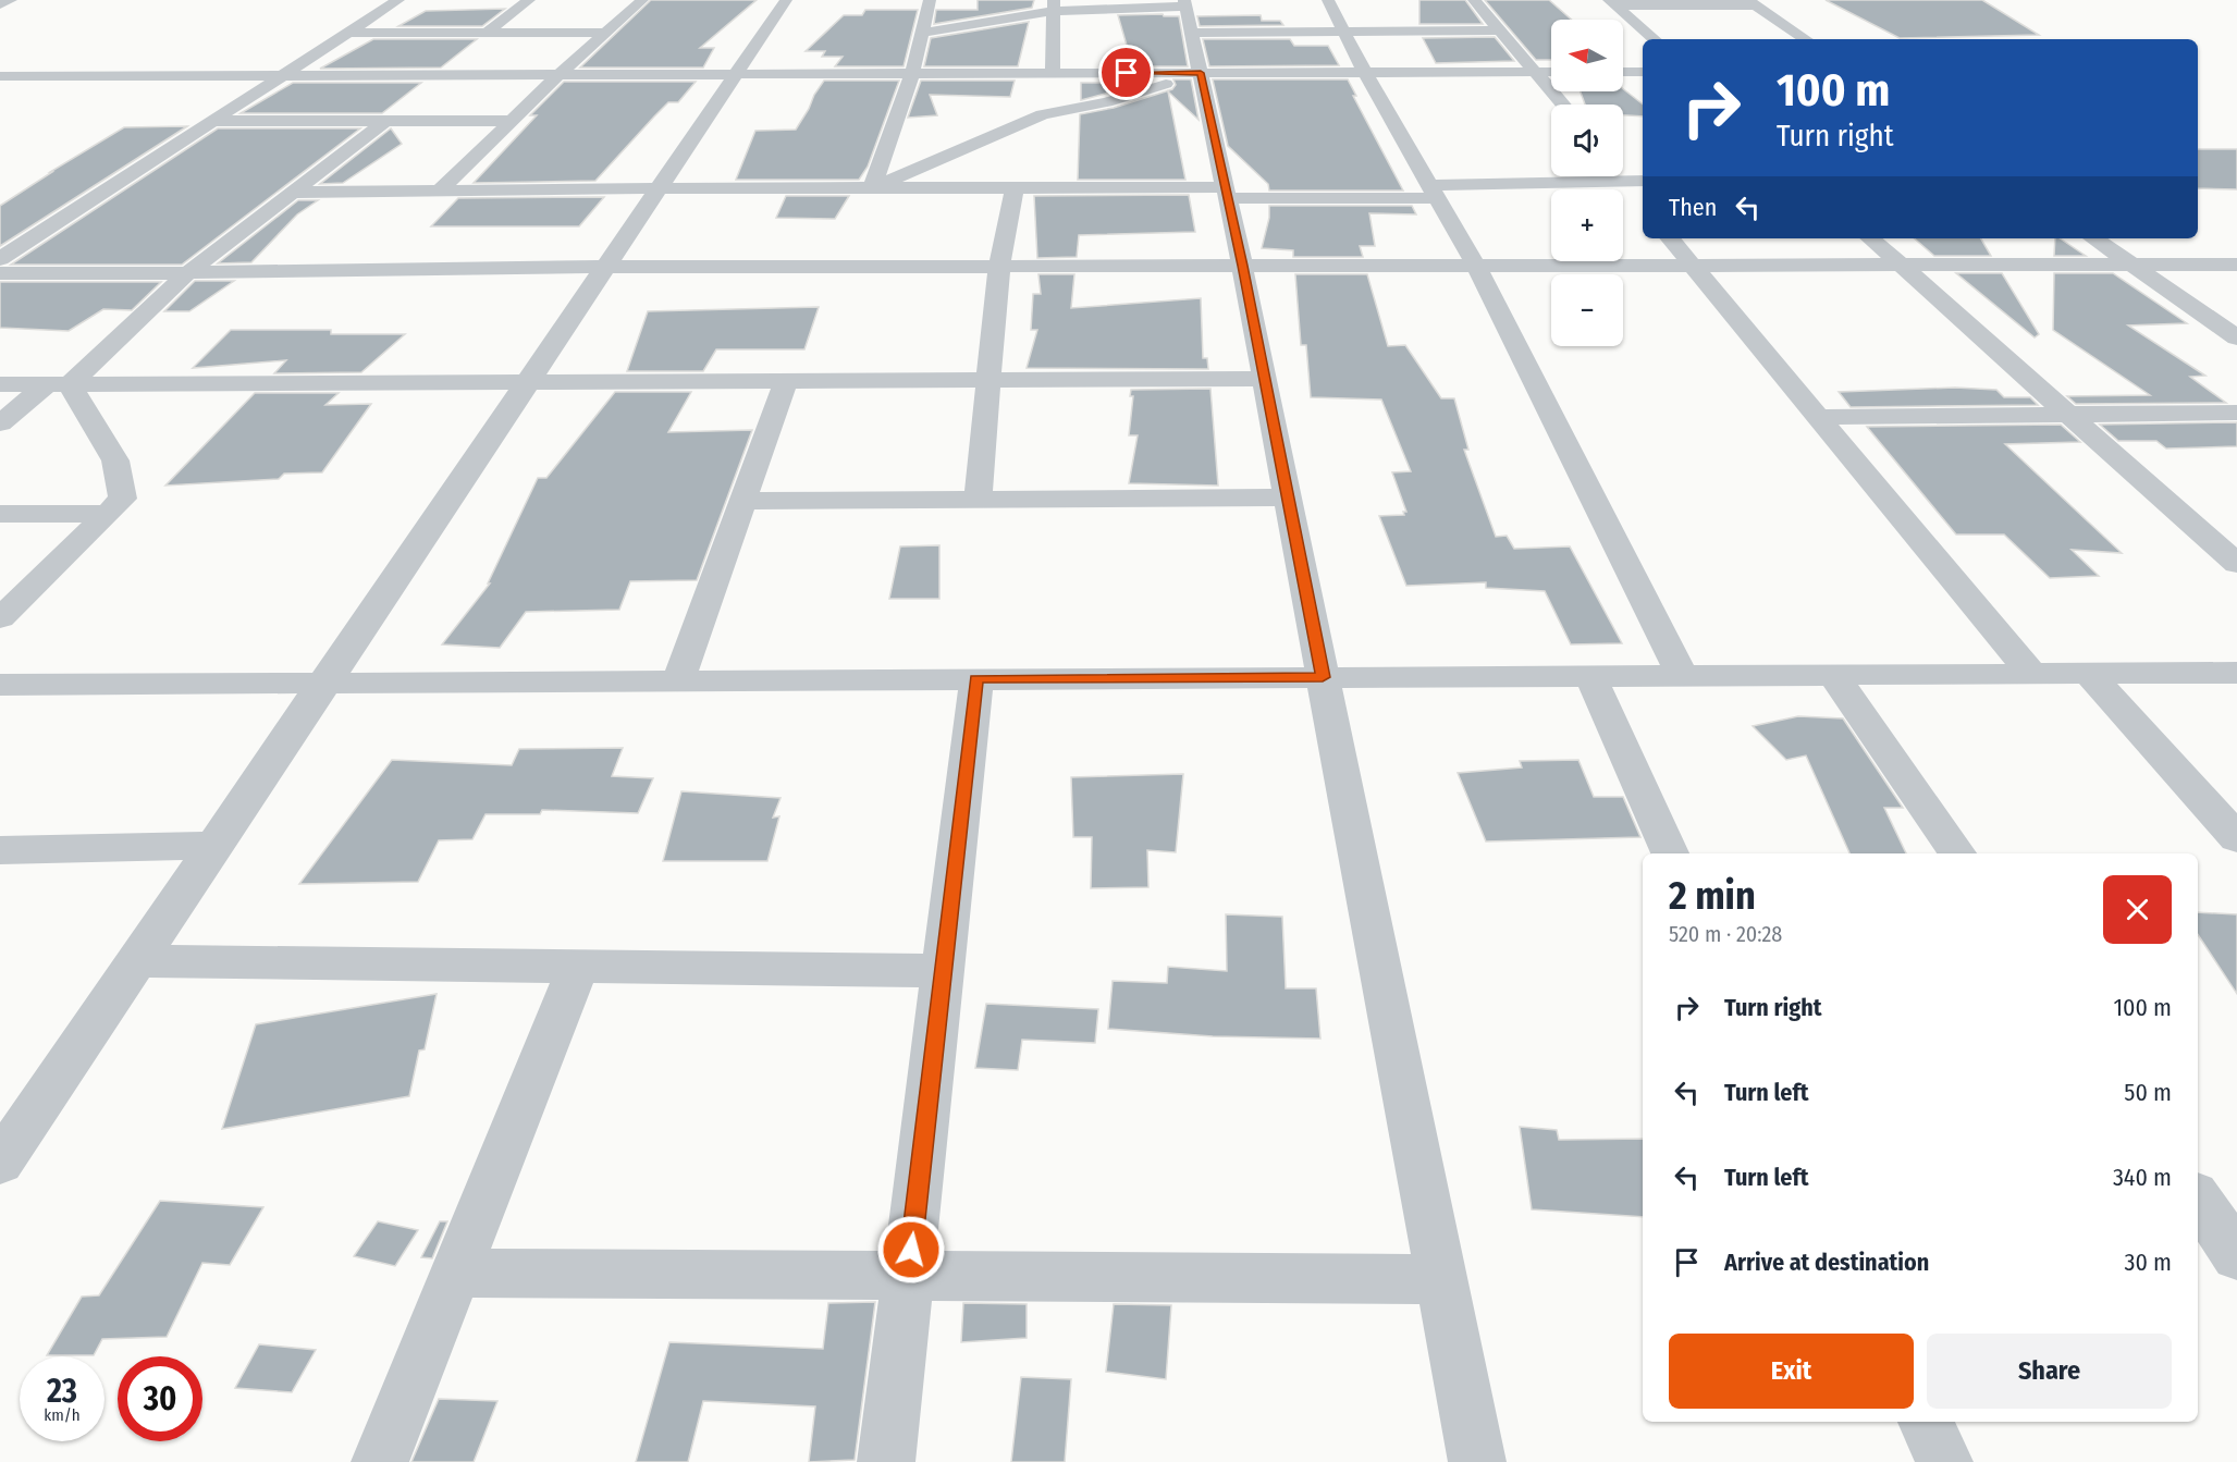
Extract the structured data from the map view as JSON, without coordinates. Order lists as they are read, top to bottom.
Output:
{
  "north": "left",
  "page": {
    "map_buttons": ["+", "−"],
    "turn": ["100 m", "Turn right"],
    "then": "Then",
    "heading": ["2 min", "520 m · 20:28"],
    "list": [
      {
        "name": "Turn right",
        "value": "100 m"
      },
      {
        "name": "Turn left",
        "value": "50 m"
      },
      {
        "name": "Turn left",
        "value": "340 m"
      },
      {
        "name": "Arrive at destination",
        "value": "30 m"
      }
    ],
    "buttons": ["Exit", "Share"],
    "speed": "23 km/h",
    "limit": "30"
  }
}
